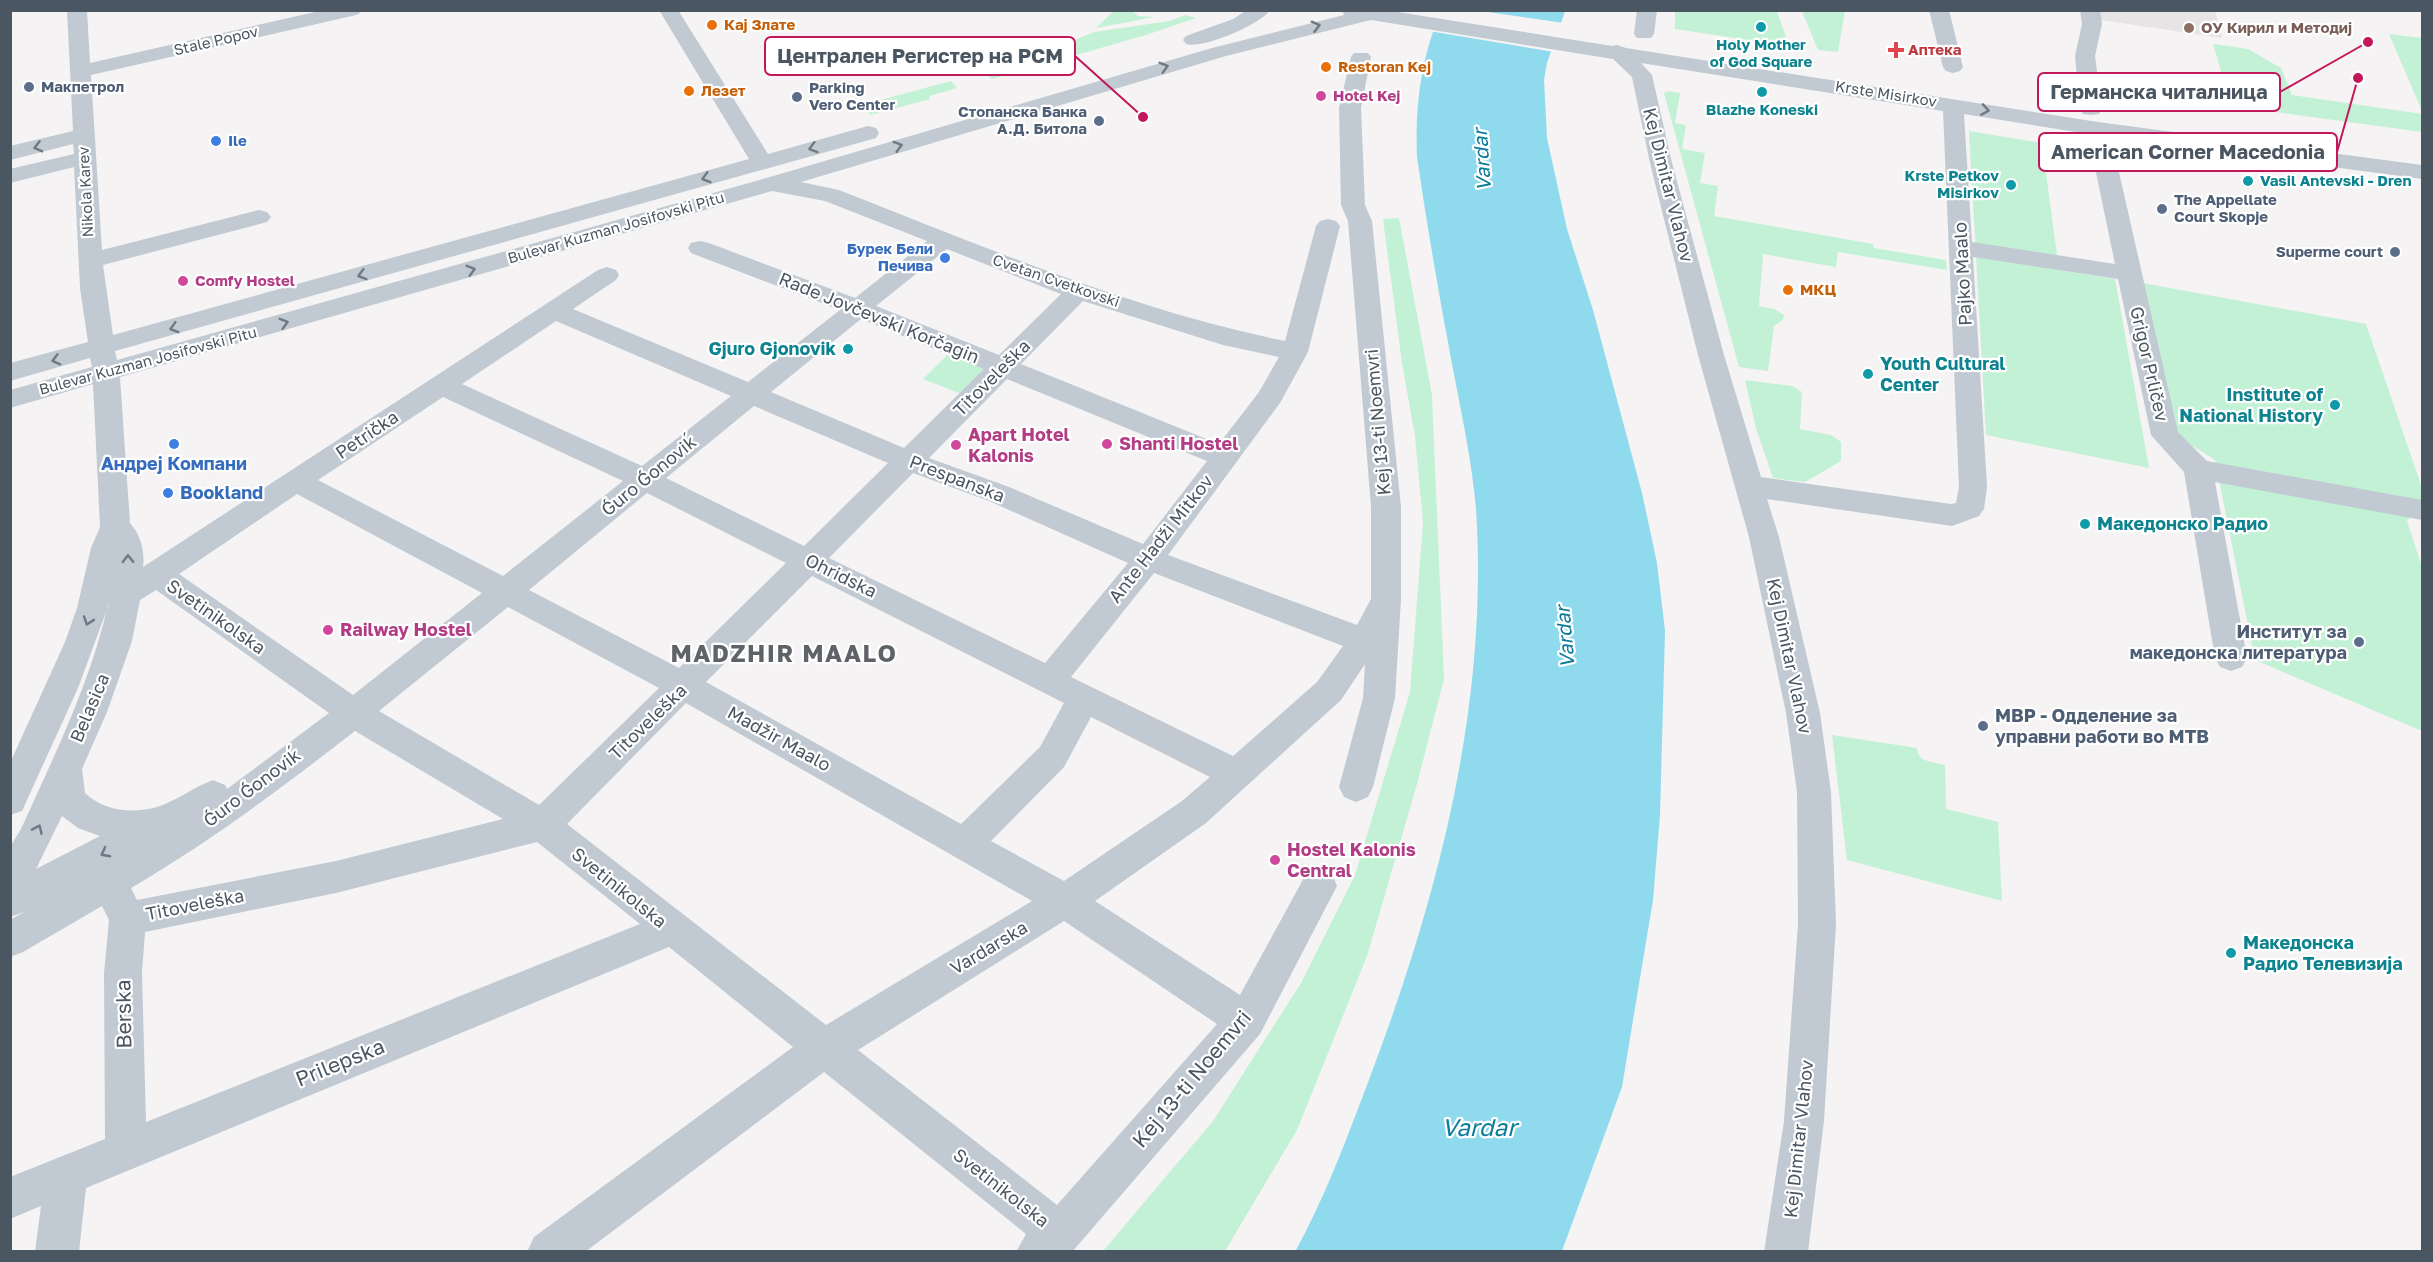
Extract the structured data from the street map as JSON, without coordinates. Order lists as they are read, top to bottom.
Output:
{
  "streets": {
    "street": [
      "Stale Popov",
      "Krste Misirkov",
      "Kej Dimitar Vlahov",
      "Nikola Karev",
      "Bulevar Kuzman Josifovski Pitu",
      "Pajko Maalo",
      "Cvetan Cvetkovski",
      "Rade Jovčevski Korčagin",
      "Grigor Prličev",
      "Titoveleška",
      "Kej 13-ti Noemvri",
      "Petrička",
      "Ǵuro Ǵonoviḱ",
      "Prespanska",
      "Ante Hadži Mitkov",
      "Ohridska",
      "Svetinikolska",
      "Belasica",
      "Madžir Maalo",
      "Vardarska",
      "Berska",
      "Prilepska"
    ]
  },
  "crossings": [
    ["Stale Popov", "Nikola Karev"],
    ["Krste Misirkov", "Bulevar Kuzman Josifovski Pitu"],
    ["Krste Misirkov", "Pajko Maalo"],
    ["Krste Misirkov", "Grigor Prličev"],
    ["Kej Dimitar Vlahov", "Pajko Maalo"],
    ["Nikola Karev", "Bulevar Kuzman Josifovski Pitu"],
    ["Nikola Karev", "Belasica"],
    ["Bulevar Kuzman Josifovski Pitu", "Cvetan Cvetkovski"],
    ["Bulevar Kuzman Josifovski Pitu", "Belasica"],
    ["Cvetan Cvetkovski", "Titoveleška"],
    ["Cvetan Cvetkovski", "Ǵuro Ǵonoviḱ"],
    ["Cvetan Cvetkovski", "Ante Hadži Mitkov"],
    ["Rade Jovčevski Korčagin", "Titoveleška"],
    ["Rade Jovčevski Korčagin", "Ǵuro Ǵonoviḱ"],
    ["Rade Jovčevski Korčagin", "Ante Hadži Mitkov"],
    ["Titoveleška", "Prespanska"],
    ["Titoveleška", "Ohridska"],
    ["Titoveleška", "Svetinikolska"],
    ["Titoveleška", "Madžir Maalo"],
    ["Titoveleška", "Berska"],
    ["Kej 13-ti Noemvri", "Svetinikolska"],
    ["Kej 13-ti Noemvri", "Madžir Maalo"],
    ["Kej 13-ti Noemvri", "Vardarska"],
    ["Petrička", "Prespanska"],
    ["Petrička", "Ohridska"],
    ["Petrička", "Svetinikolska"],
    ["Petrička", "Belasica"],
    ["Petrička", "Madžir Maalo"],
    ["Ǵuro Ǵonoviḱ", "Prespanska"],
    ["Ǵuro Ǵonoviḱ", "Ohridska"],
    ["Ǵuro Ǵonoviḱ", "Svetinikolska"],
    ["Ǵuro Ǵonoviḱ", "Madžir Maalo"],
    ["Prespanska", "Ante Hadži Mitkov"],
    ["Prespanska", "Vardarska"],
    ["Ante Hadži Mitkov", "Ohridska"],
    ["Ohridska", "Vardarska"],
    ["Svetinikolska", "Vardarska"],
    ["Svetinikolska", "Prilepska"],
    ["Madžir Maalo", "Vardarska"],
    ["Berska", "Prilepska"]
  ],
  "districts": ["MADZHIR MAALO"],
  "water": ["Vardar"],
  "places": {
    "other": [
      "Кај Злате",
      "Holy Mother of God Square",
      "ОУ Кирил и Методиј",
      "Германска читалница",
      "Restoran Kej",
      "American Corner Macedonia",
      "Макпетрол",
      "Лезет",
      "Blazhe Koneski",
      "Hotel Kej",
      "Parking Vero Center",
      "Централен Регистер на РСМ",
      "Стопанска Банка А.Д. Битола",
      "Ile",
      "Vasil Antevski - Dren",
      "Krste Petkov Misirkov",
      "The Appellate Court Skopje",
      "Superme court",
      "Бурек Бели Печива",
      "Comfy Hostel",
      "МКЦ",
      "Gjuro Gjonovik",
      "Youth Cultural Center",
      "Institute of National History",
      "Андреј Компани",
      "Shanti Hostel",
      "Apart Hotel Kalonis",
      "Bookland",
      "Македонско Радио",
      "Railway Hostel",
      "Институт за македонска литература",
      "МВР - Одделение за управни работи во МТВ",
      "Hostel Kalonis Central",
      "Македонска Радио Телевизија"
    ],
    "health": ["Аптека"]
  }
}
